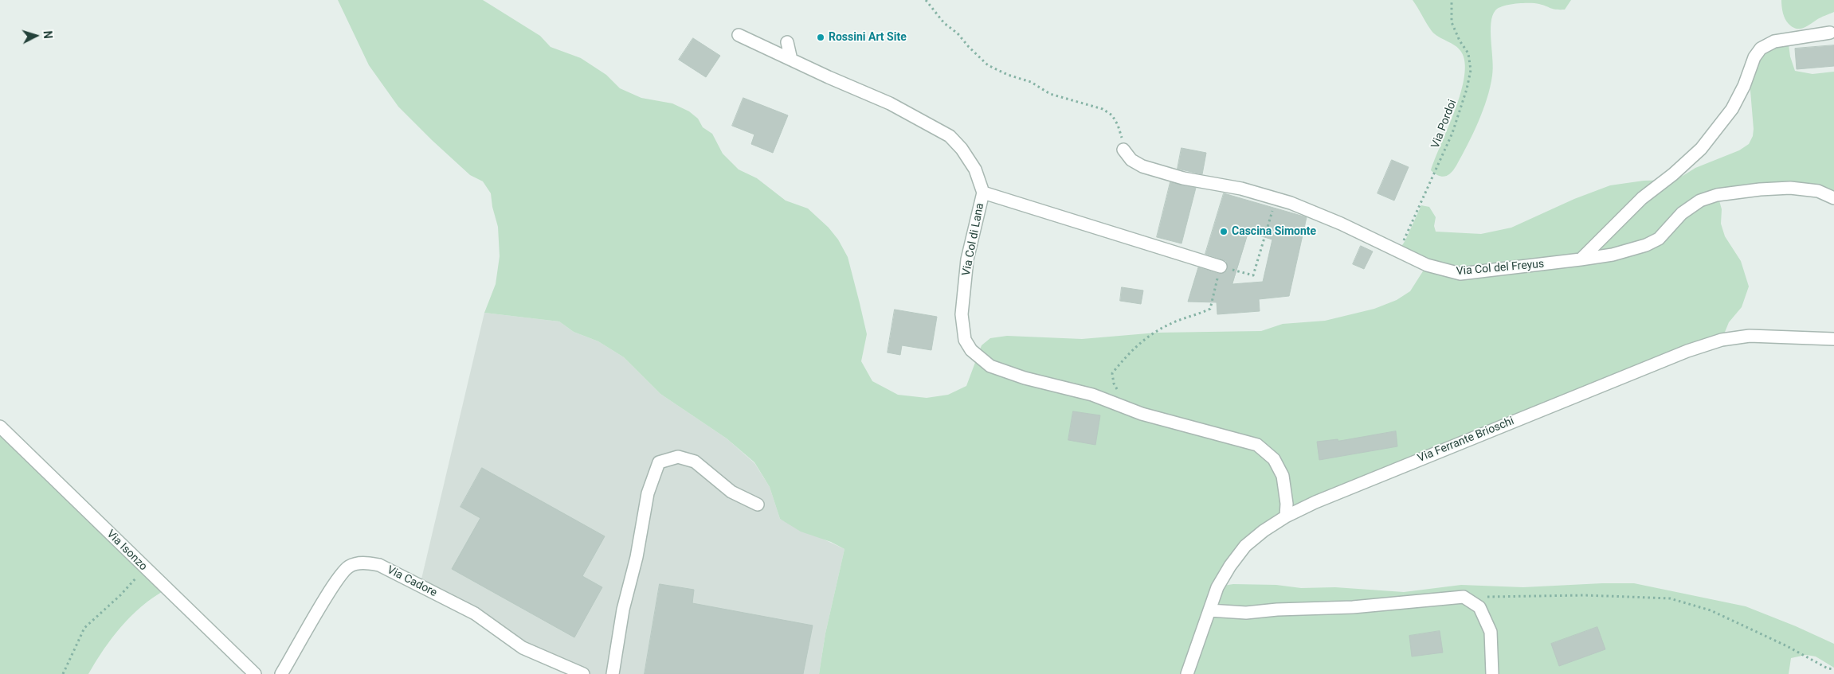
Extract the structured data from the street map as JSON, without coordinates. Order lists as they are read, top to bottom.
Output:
{
  "streets": {
    "street": [
      "Via Col di Lana",
      "Via Col del Freyus",
      "Via Ferrante Brioschi",
      "Via Isonzo",
      "Via Cadore"
    ],
    "path": ["Via Pordoi"]
  },
  "crossings": [
    ["Via Pordoi", "Via Col del Freyus"],
    ["Via Col di Lana", "Via Ferrante Brioschi"]
  ],
  "places": ["Rossini Art Site", "Cascina Simonte"],
  "north": "right"
}
